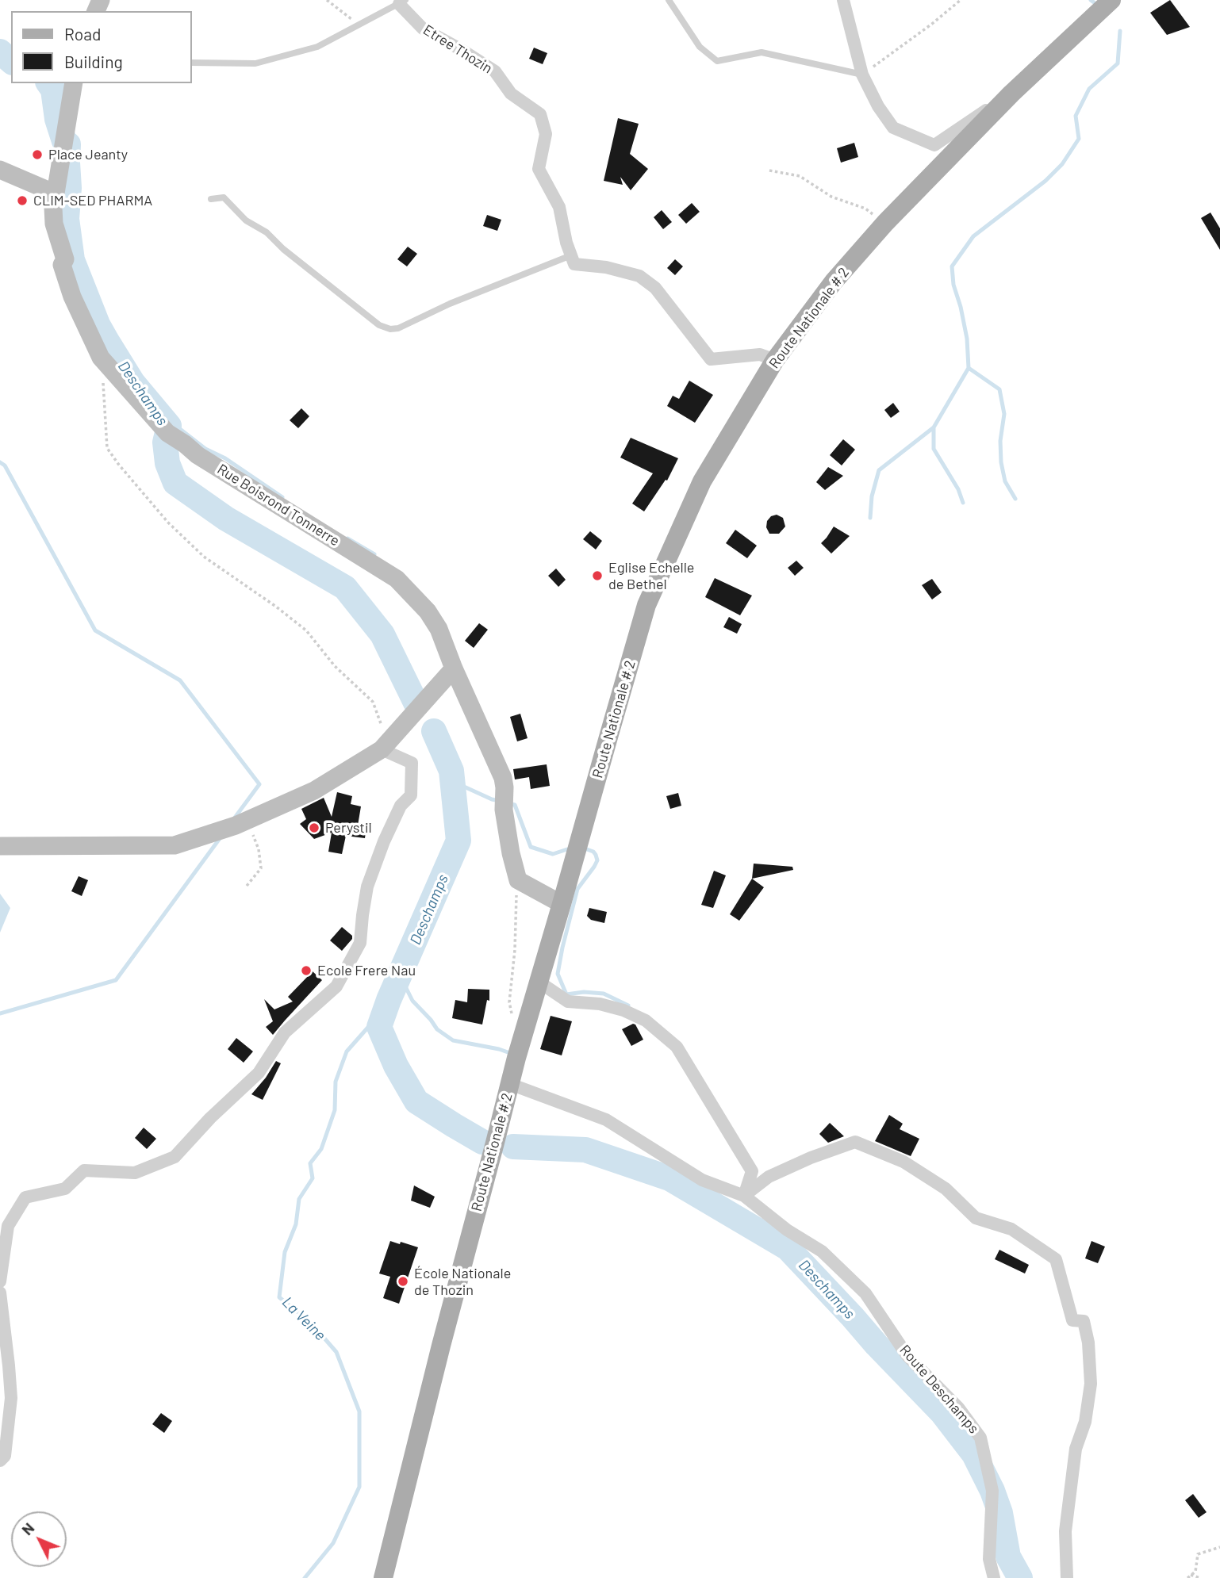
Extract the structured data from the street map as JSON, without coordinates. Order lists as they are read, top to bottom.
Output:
{
  "streets": {
    "main road": ["Route Nationale # 2"],
    "street": ["Etree Thozin", "Rue Boisrond Tonnerre", "Route Deschamps"]
  },
  "crossings": [
    ["Route Nationale # 2", "Route Deschamps"]
  ],
  "water": ["Deschamps", "La Veine"],
  "places": [
    "Place Jeanty",
    "CLIM-SED PHARMA",
    "Eglise Echelle de Bethel",
    "Perystil",
    "Ecole Frere Nau",
    "École Nationale de Thozin"
  ],
  "legend": ["Road", "Building"],
  "north": "top left"
}
